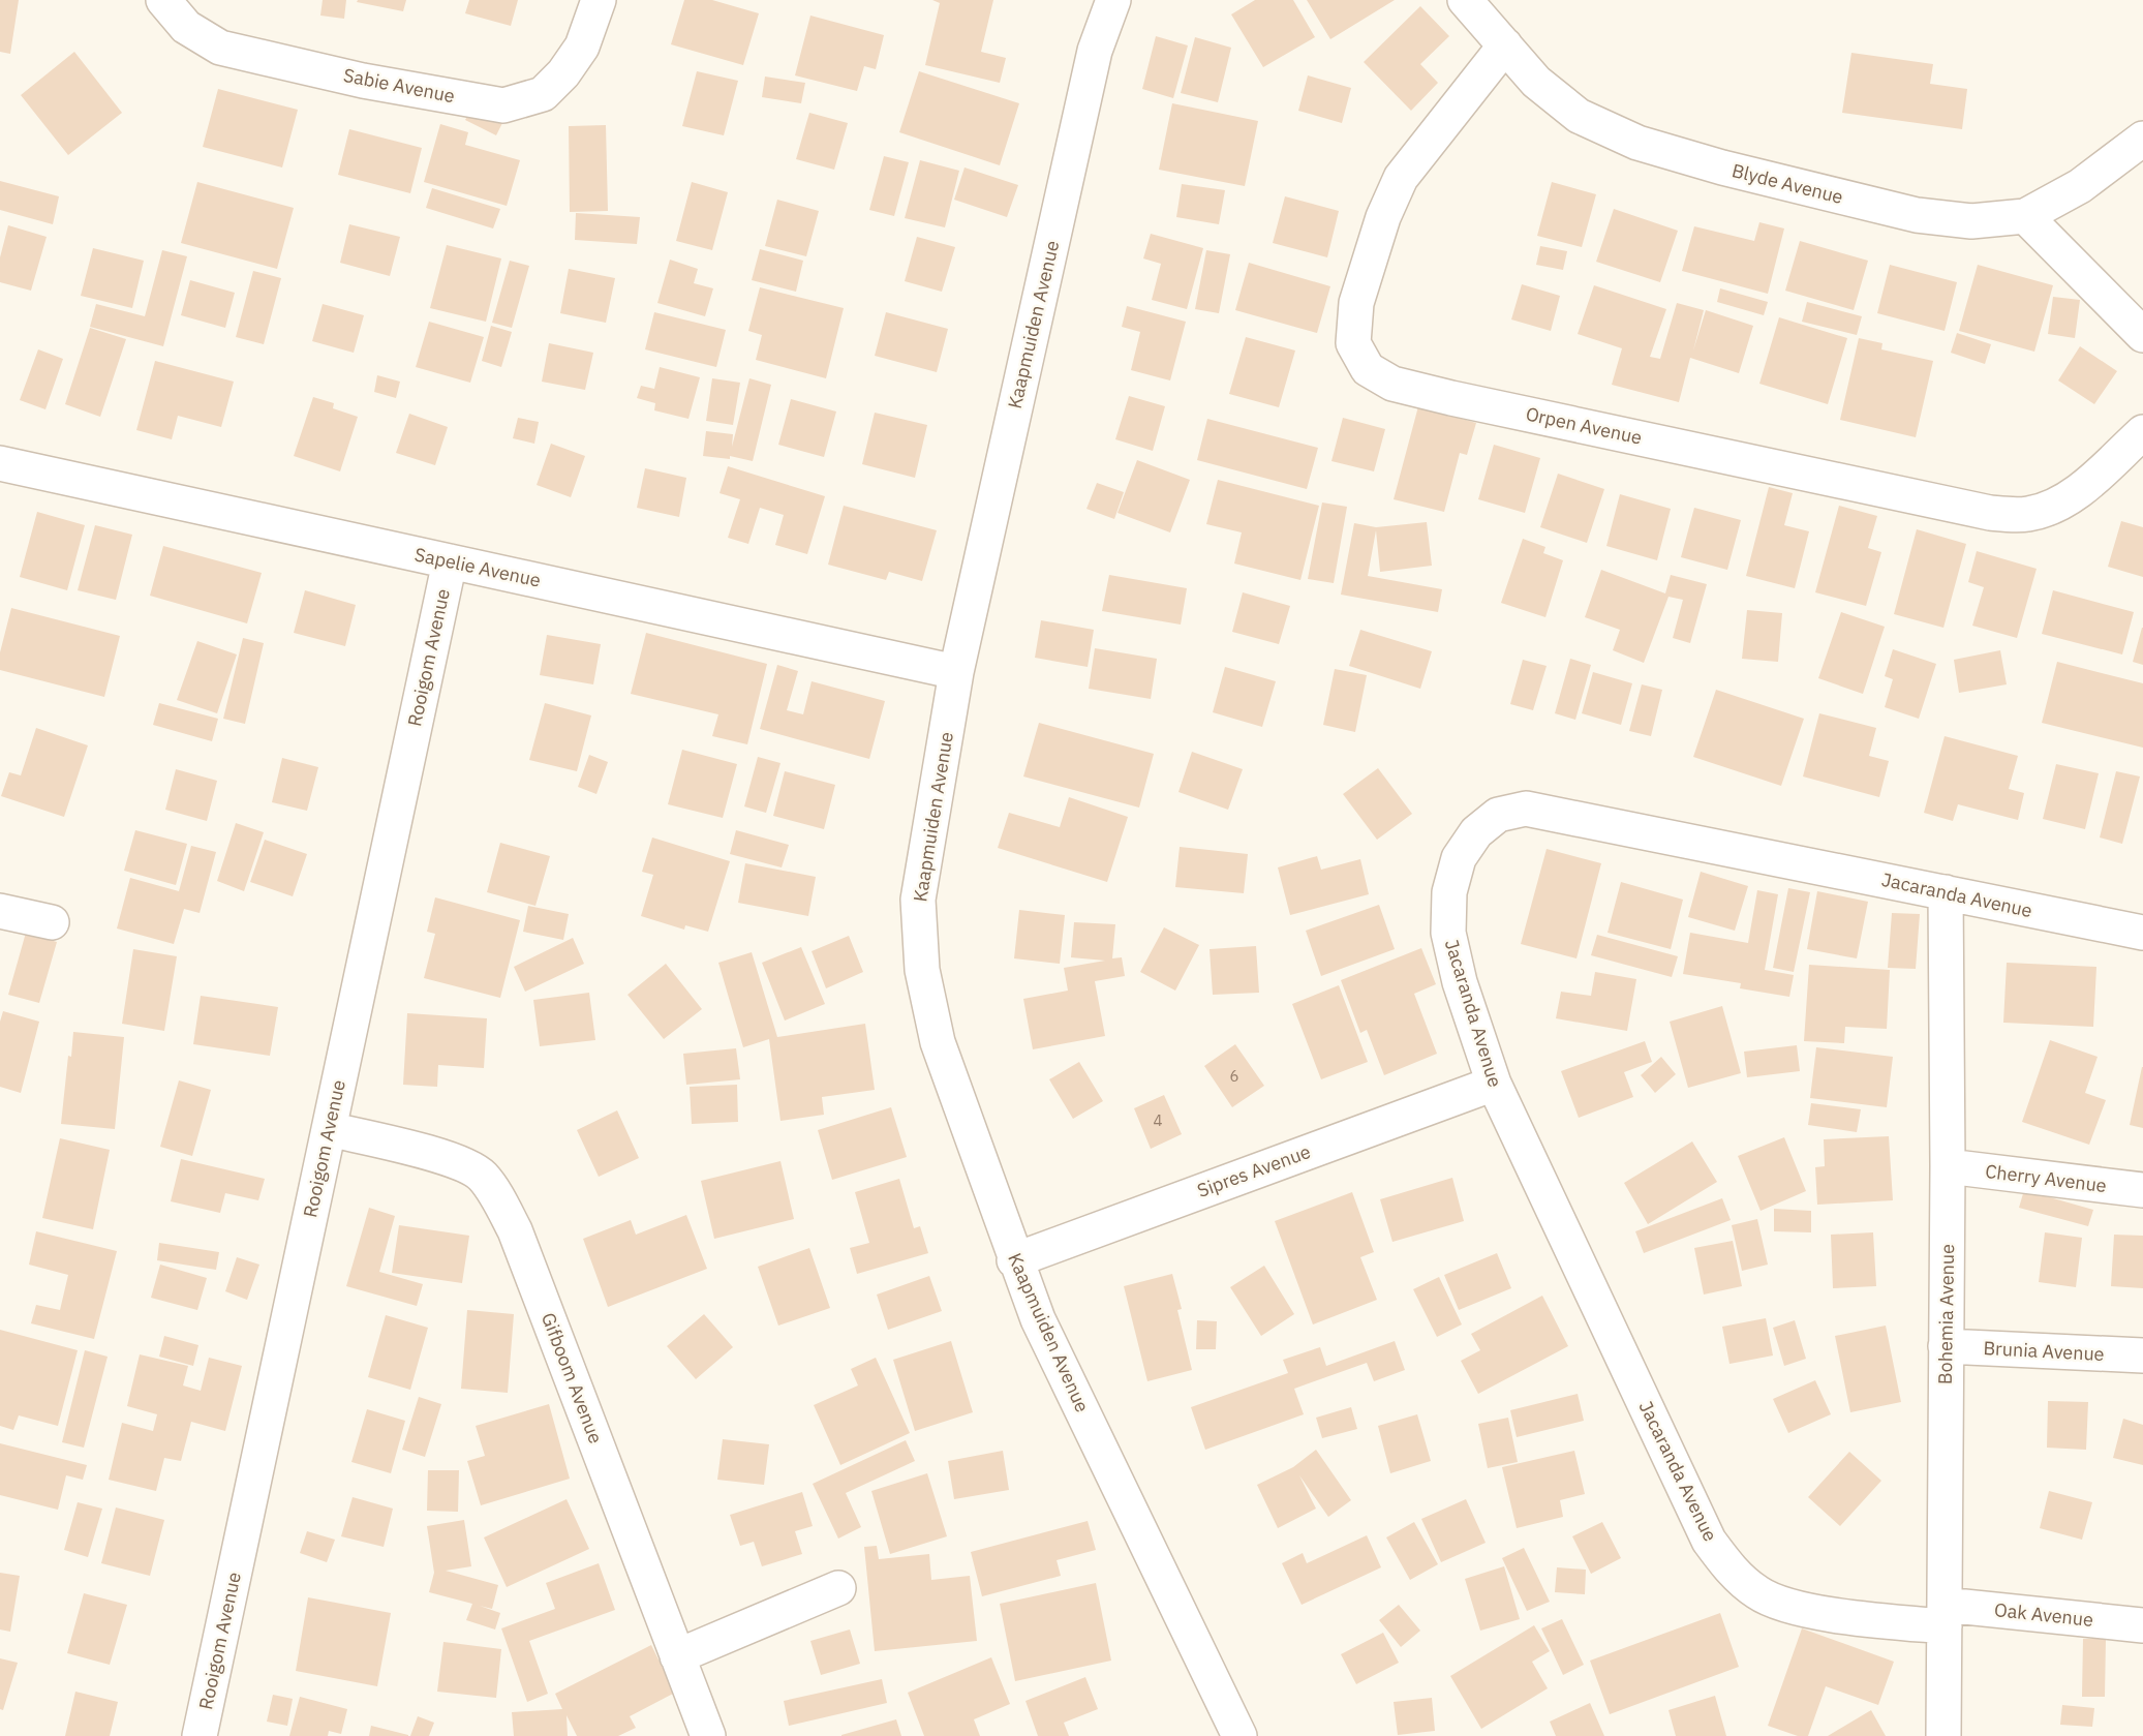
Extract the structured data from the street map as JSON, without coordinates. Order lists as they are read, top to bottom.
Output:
{
  "streets": {
    "street": [
      "Sabie Avenue",
      "Blyde Avenue",
      "Kaapmuiden Avenue",
      "Orpen Avenue",
      "Sapelie Avenue",
      "Rooigom Avenue",
      "Jacaranda Avenue",
      "Sipres Avenue",
      "Cherry Avenue",
      "Bohemia Avenue",
      "Brunia Avenue",
      "Gifboom Avenue",
      "Oak Avenue"
    ]
  },
  "crossings": [
    ["Blyde Avenue", "Orpen Avenue"],
    ["Kaapmuiden Avenue", "Sapelie Avenue"],
    ["Kaapmuiden Avenue", "Sipres Avenue"],
    ["Sapelie Avenue", "Rooigom Avenue"],
    ["Rooigom Avenue", "Gifboom Avenue"],
    ["Jacaranda Avenue", "Sipres Avenue"],
    ["Jacaranda Avenue", "Bohemia Avenue"],
    ["Jacaranda Avenue", "Oak Avenue"],
    ["Cherry Avenue", "Bohemia Avenue"],
    ["Bohemia Avenue", "Brunia Avenue"],
    ["Bohemia Avenue", "Oak Avenue"]
  ],
  "house_numbers": ["6", "4"]
}
